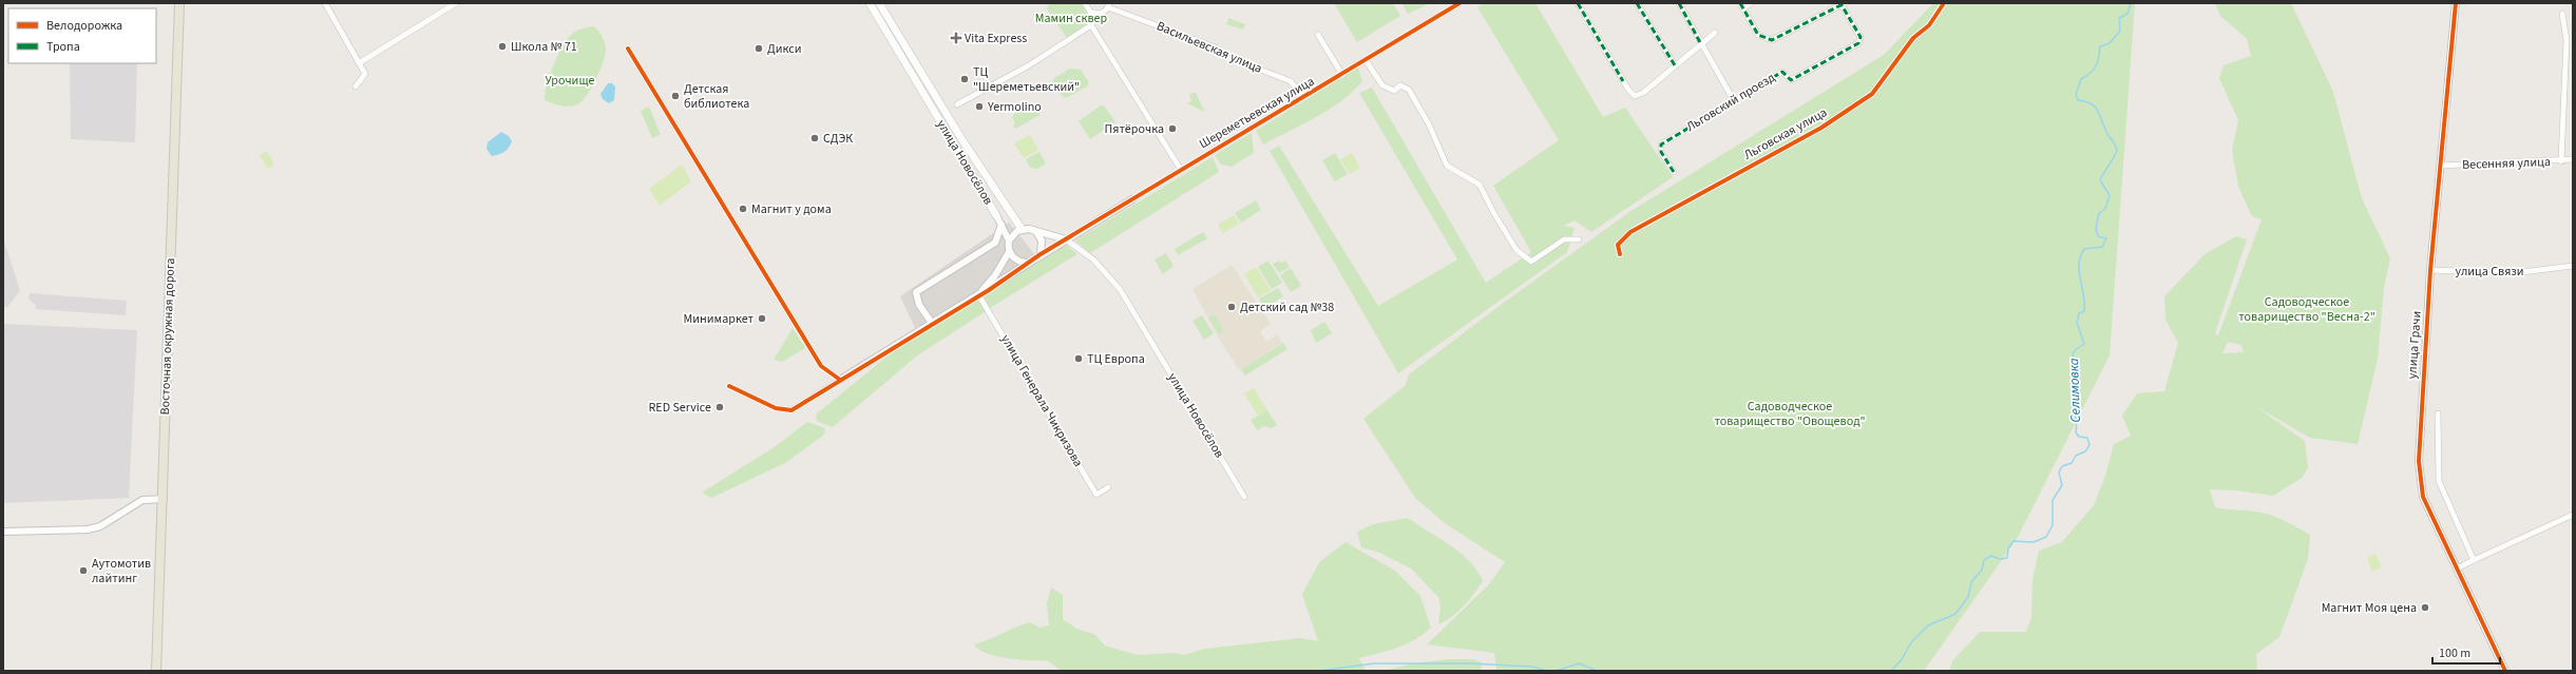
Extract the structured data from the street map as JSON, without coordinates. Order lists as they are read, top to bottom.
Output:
{
  "streets": {
    "main road": ["улица Новосёлов", "Восточная окружная дорога"],
    "street": [
      "Васильевская улица",
      "Льговский проезд",
      "Шереметьевская улица",
      "Льговская улица",
      "Весенняя улица",
      "улица Связи",
      "улица Грачи",
      "улица Генерала Чикризова"
    ]
  },
  "crossings": [
    ["Васильевская улица", "Шереметьевская улица"],
    ["Шереметьевская улица", "улица Новосёлов"],
    ["Весенняя улица", "улица Грачи"],
    ["улица Связи", "улица Грачи"]
  ],
  "water": ["Селимовка"],
  "parks": [
    "Мамин сквер",
    "Урочище",
    "Садоводческое товарищество \"Весна-2\"",
    "Садоводческое товарищество \"Овощевод\""
  ],
  "places": {
    "health": ["Vita Express"],
    "other": [
      "Школа № 71",
      "Дикси",
      "ТЦ \"Шереметьевский\"",
      "Детская библиотека",
      "Yermolino",
      "Пятёрочка",
      "СДЭК",
      "Магнит у дома",
      "Детский сад №38",
      "Минимаркет",
      "ТЦ Европа",
      "RED Service",
      "Аутомотив лайтинг",
      "Магнит Моя цена"
    ]
  },
  "legend": ["Велодорожка", "Тропа"],
  "scale_bar": "100 m"
}
